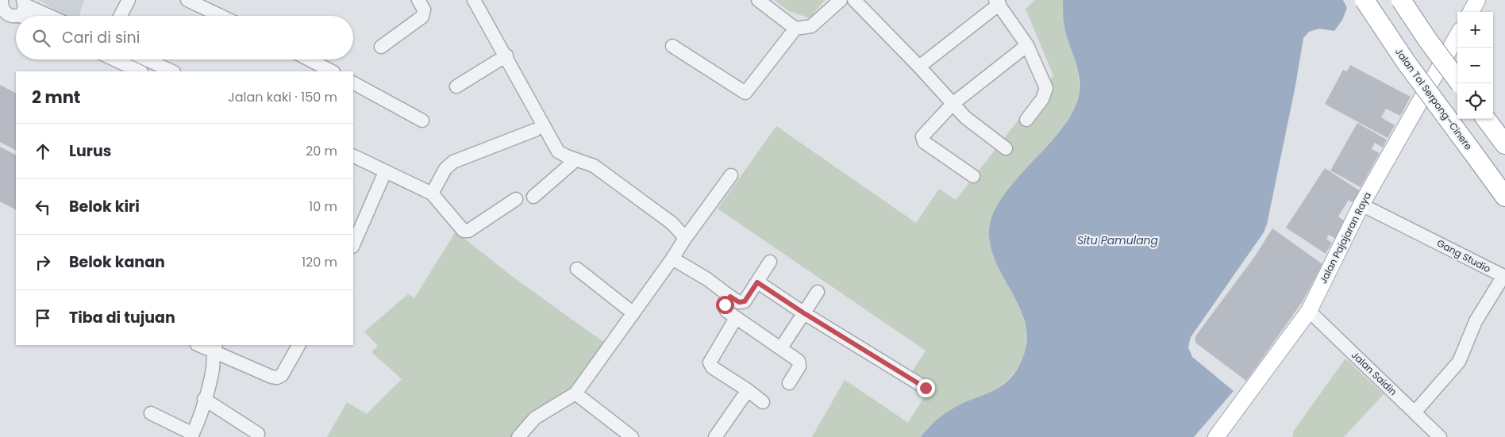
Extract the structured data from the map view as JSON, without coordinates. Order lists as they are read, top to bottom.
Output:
{
  "streets": {
    "highway": ["Jalan Tol Serpong–Cinere"],
    "main road": ["Jalan Pajajaran Raya"],
    "street": ["Gang Studio", "Jalan Saidin"]
  },
  "crossings": [
    ["Jalan Pajajaran Raya", "Gang Studio"],
    ["Jalan Pajajaran Raya", "Jalan Saidin"],
    ["Gang Studio", "Jalan Saidin"]
  ],
  "water": ["Situ Pamulang"],
  "page": {
    "map_buttons": ["+", "−"],
    "search": "Cari di sini",
    "heading": ["2 mnt", "Jalan kaki · 150 m"],
    "list": [
      ["Lurus", "20 m"],
      ["Belok kiri", "10 m"],
      ["Belok kanan", "120 m"],
      "Tiba di tujuan"
    ]
  }
}
